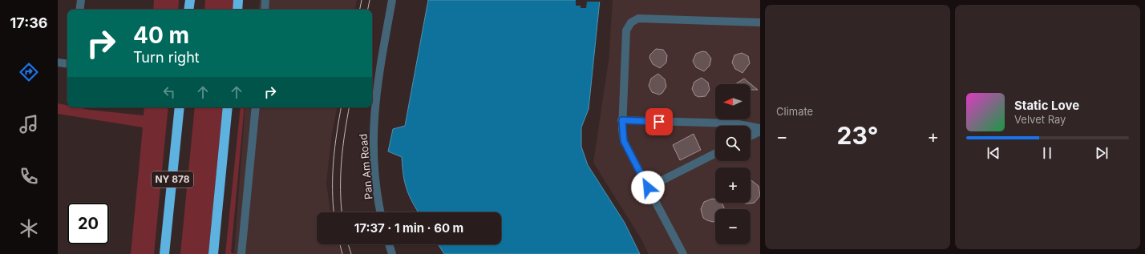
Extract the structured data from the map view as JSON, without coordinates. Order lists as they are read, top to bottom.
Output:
{
  "streets": {
    "highway": ["NY 878"],
    "street": ["Pan Am Road"]
  },
  "north": "left",
  "page": {
    "tabs": "17:36",
    "tile": "Climate",
    "turn": ["40 m", "Turn right"],
    "map_buttons": ["+", "−"],
    "song": ["Static Love", "Velvet Ray"],
    "heat": ["−", "23°", "+"],
    "limit": "20",
    "trip": "17:37 · 1 min · 60 m"
  }
}
